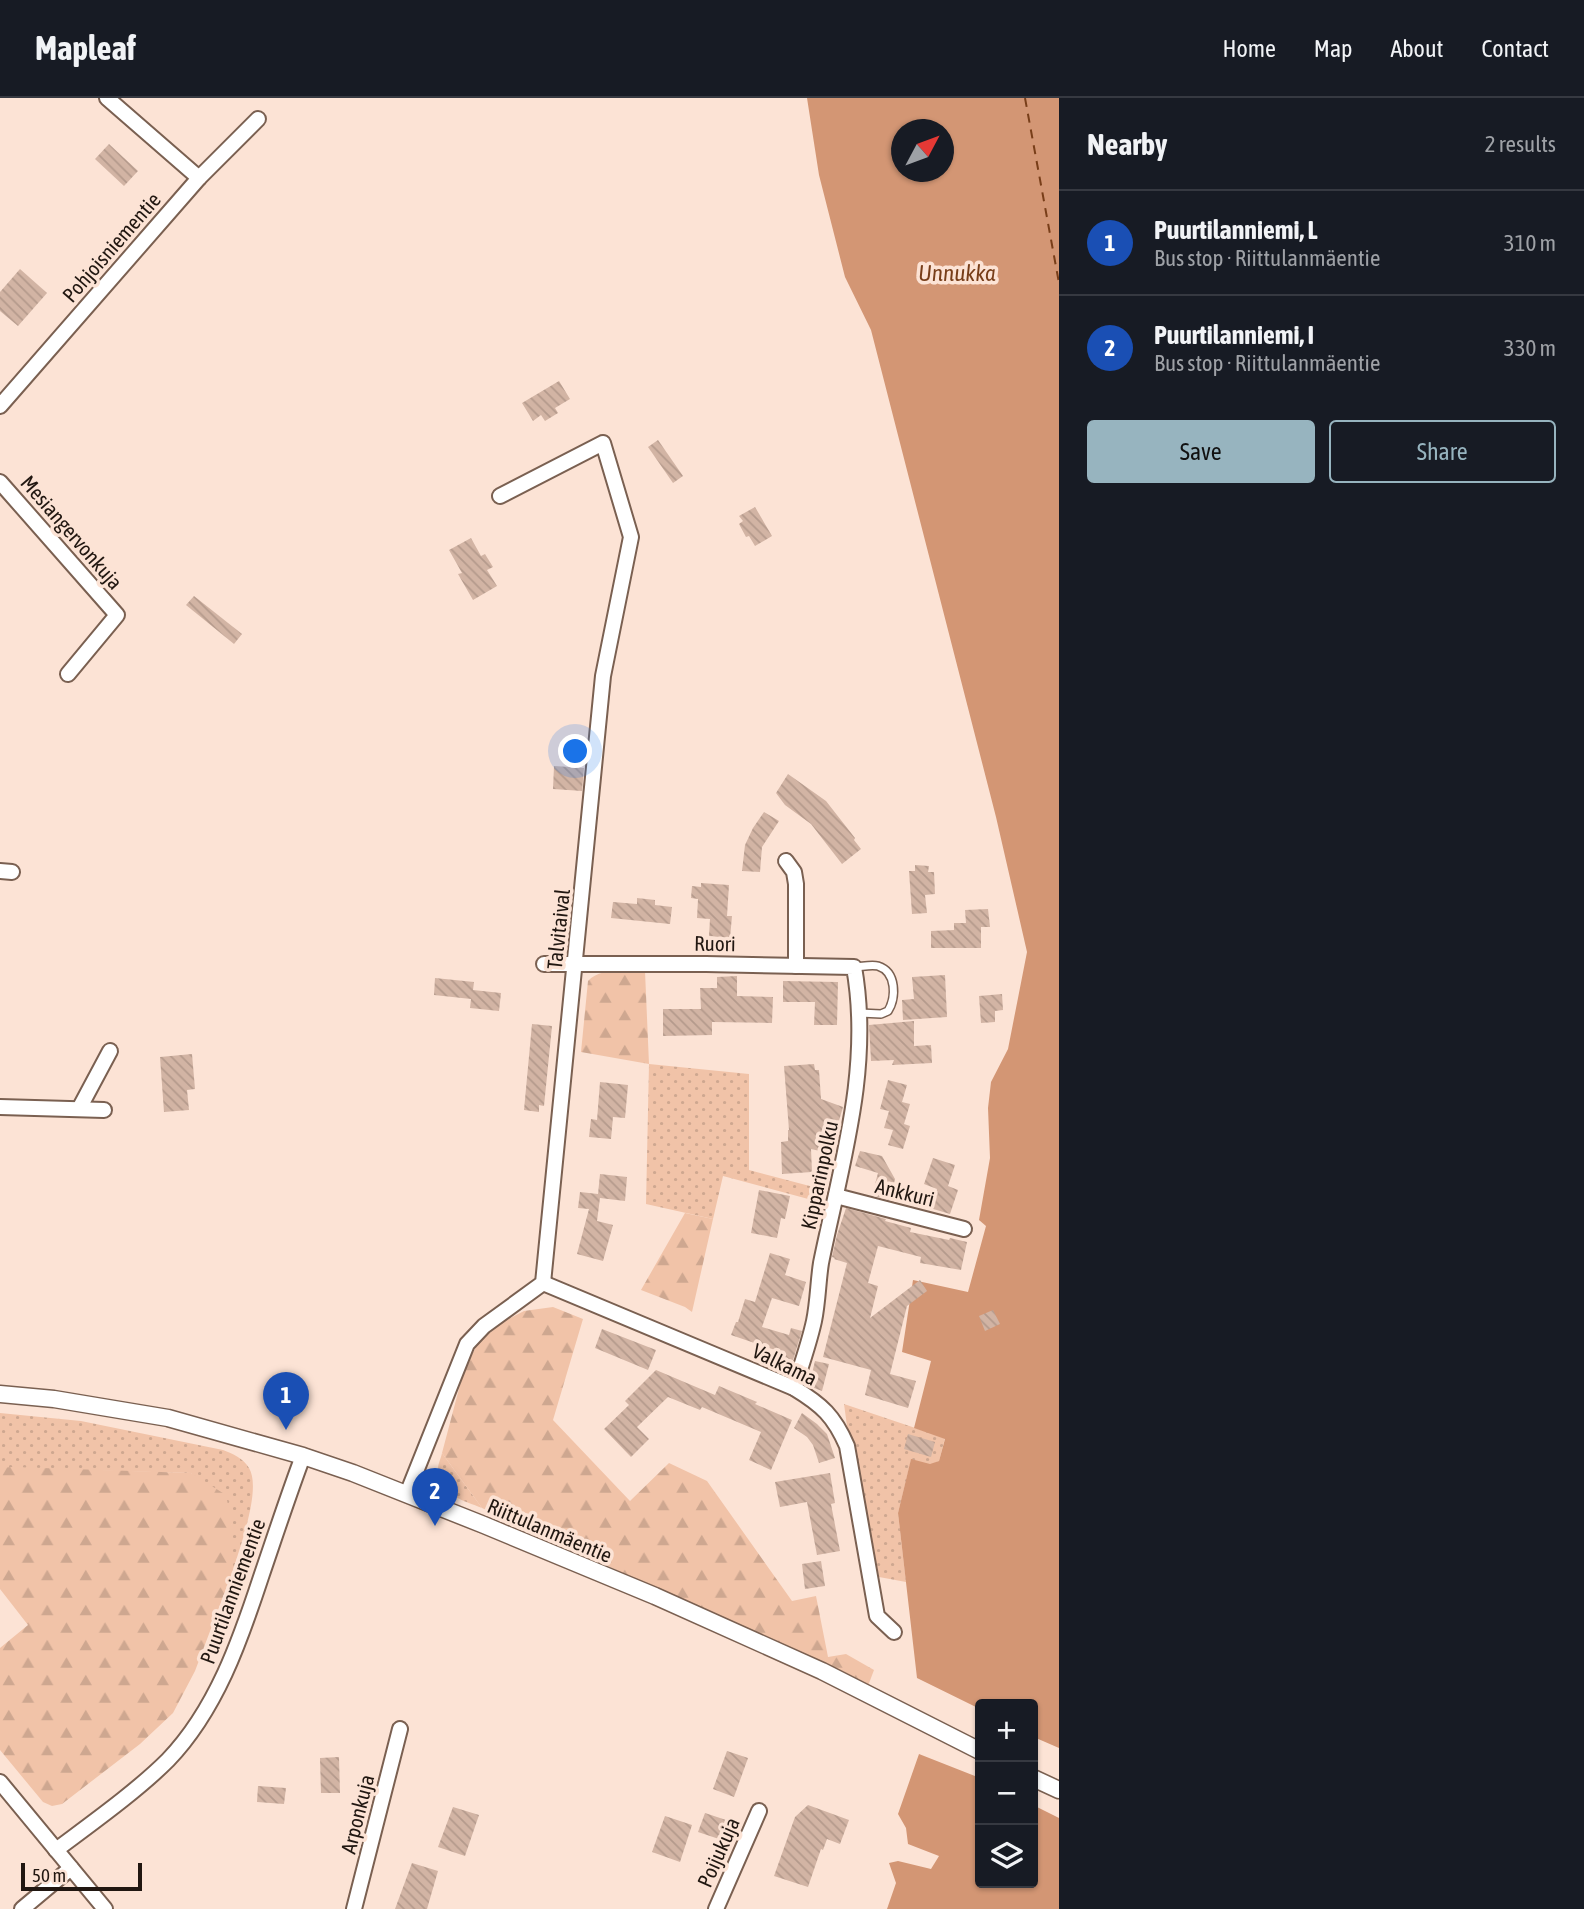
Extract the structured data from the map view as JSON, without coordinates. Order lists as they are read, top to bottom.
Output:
{
  "streets": {
    "street": [
      "Pohjoisniementie",
      "Mesiangervonkuja",
      "Talvitaival",
      "Ruori",
      "Kipparinpolku",
      "Ankkuri",
      "Valkama",
      "Riittulanmäentie",
      "Puurtilanniementie",
      "Arponkuja",
      "Poijukuja"
    ]
  },
  "crossings": [
    ["Talvitaival", "Ruori"],
    ["Talvitaival", "Valkama"],
    ["Ruori", "Kipparinpolku"],
    ["Kipparinpolku", "Ankkuri"],
    ["Kipparinpolku", "Valkama"],
    ["Riittulanmäentie", "Puurtilanniementie"]
  ],
  "water": ["Unnukka"],
  "scale_bar": "50 m",
  "north": "top right",
  "page": {
    "header": "Mapleaf",
    "nav": [
      "Home",
      "Map",
      "About",
      "Contact"
    ],
    "heading": ["Nearby", "2 results"],
    "list": [
      {
        "mark": "1",
        "name": "Puurtilanniemi, L",
        "note": "Bus stop · Riittulanmäentie",
        "value": "310 m"
      },
      {
        "mark": "2",
        "name": "Puurtilanniemi, I",
        "note": "Bus stop · Riittulanmäentie",
        "value": "330 m"
      }
    ],
    "buttons": ["Save", "Share"],
    "pins": ["1", "2"],
    "map_buttons": ["+", "−"],
    "scale": "50 m"
  }
}
